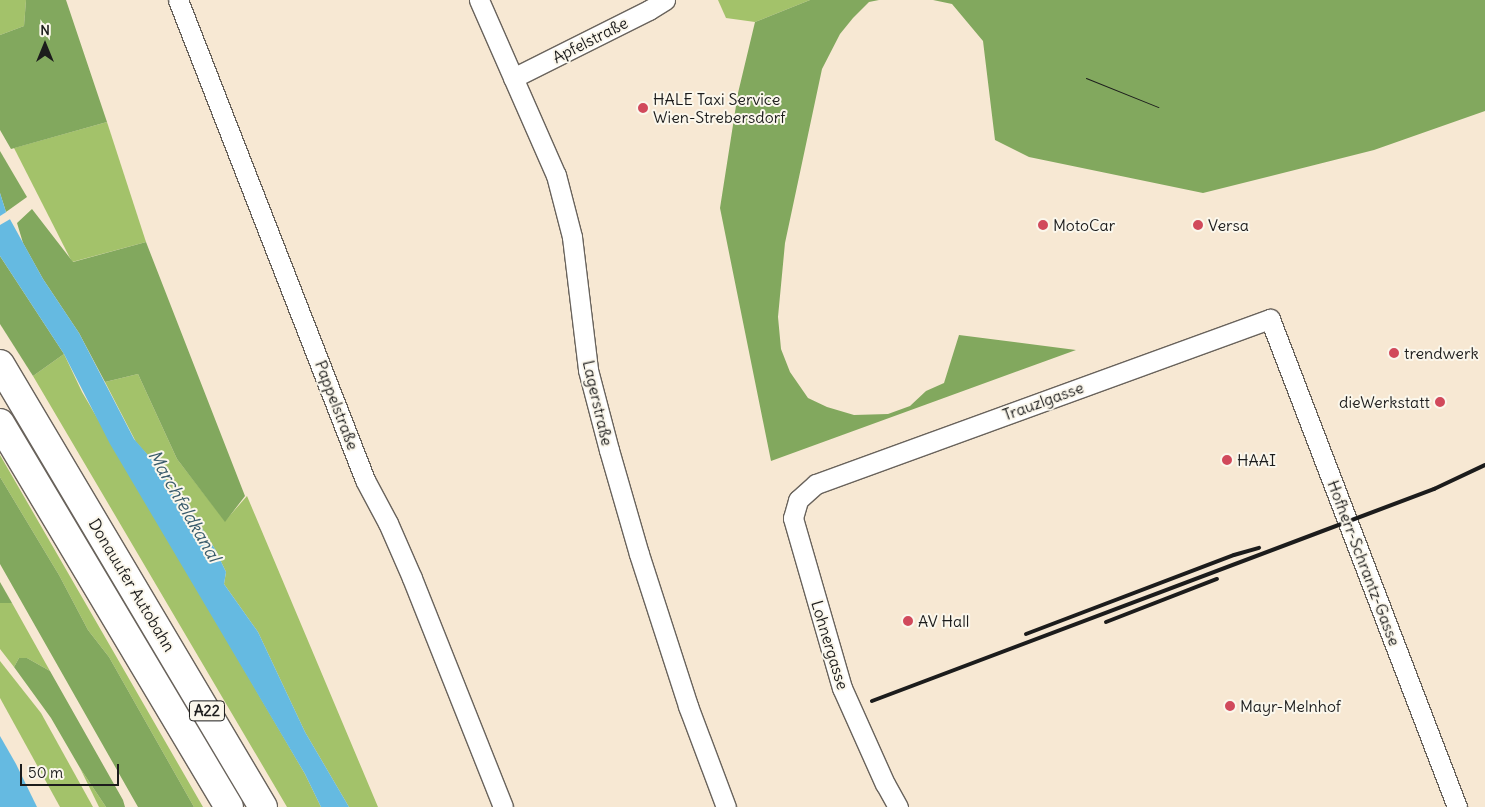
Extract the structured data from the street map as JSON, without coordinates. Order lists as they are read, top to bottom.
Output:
{
  "streets": {
    "highway": ["Donauufer Autobahn", "A22"],
    "street": [
      "Apfelstraße",
      "Trauzlgasse",
      "Lagerstraße",
      "Pappelstraße",
      "Hofherr-Schrantz-Gasse",
      "Lohnergasse"
    ]
  },
  "crossings": [
    ["Apfelstraße", "Lagerstraße"],
    ["Trauzlgasse", "Hofherr-Schrantz-Gasse"],
    ["Trauzlgasse", "Lohnergasse"]
  ],
  "water": ["Marchfeldkanal"],
  "places": [
    "HALE Taxi Service Wien-Strebersdorf",
    "MotoCar",
    "Versa",
    "trendwerk",
    "dieWerkstatt",
    "HAAI",
    "AV Hall",
    "Mayr-Melnhof"
  ],
  "scale_bar": "50 m",
  "north": "top"
}
